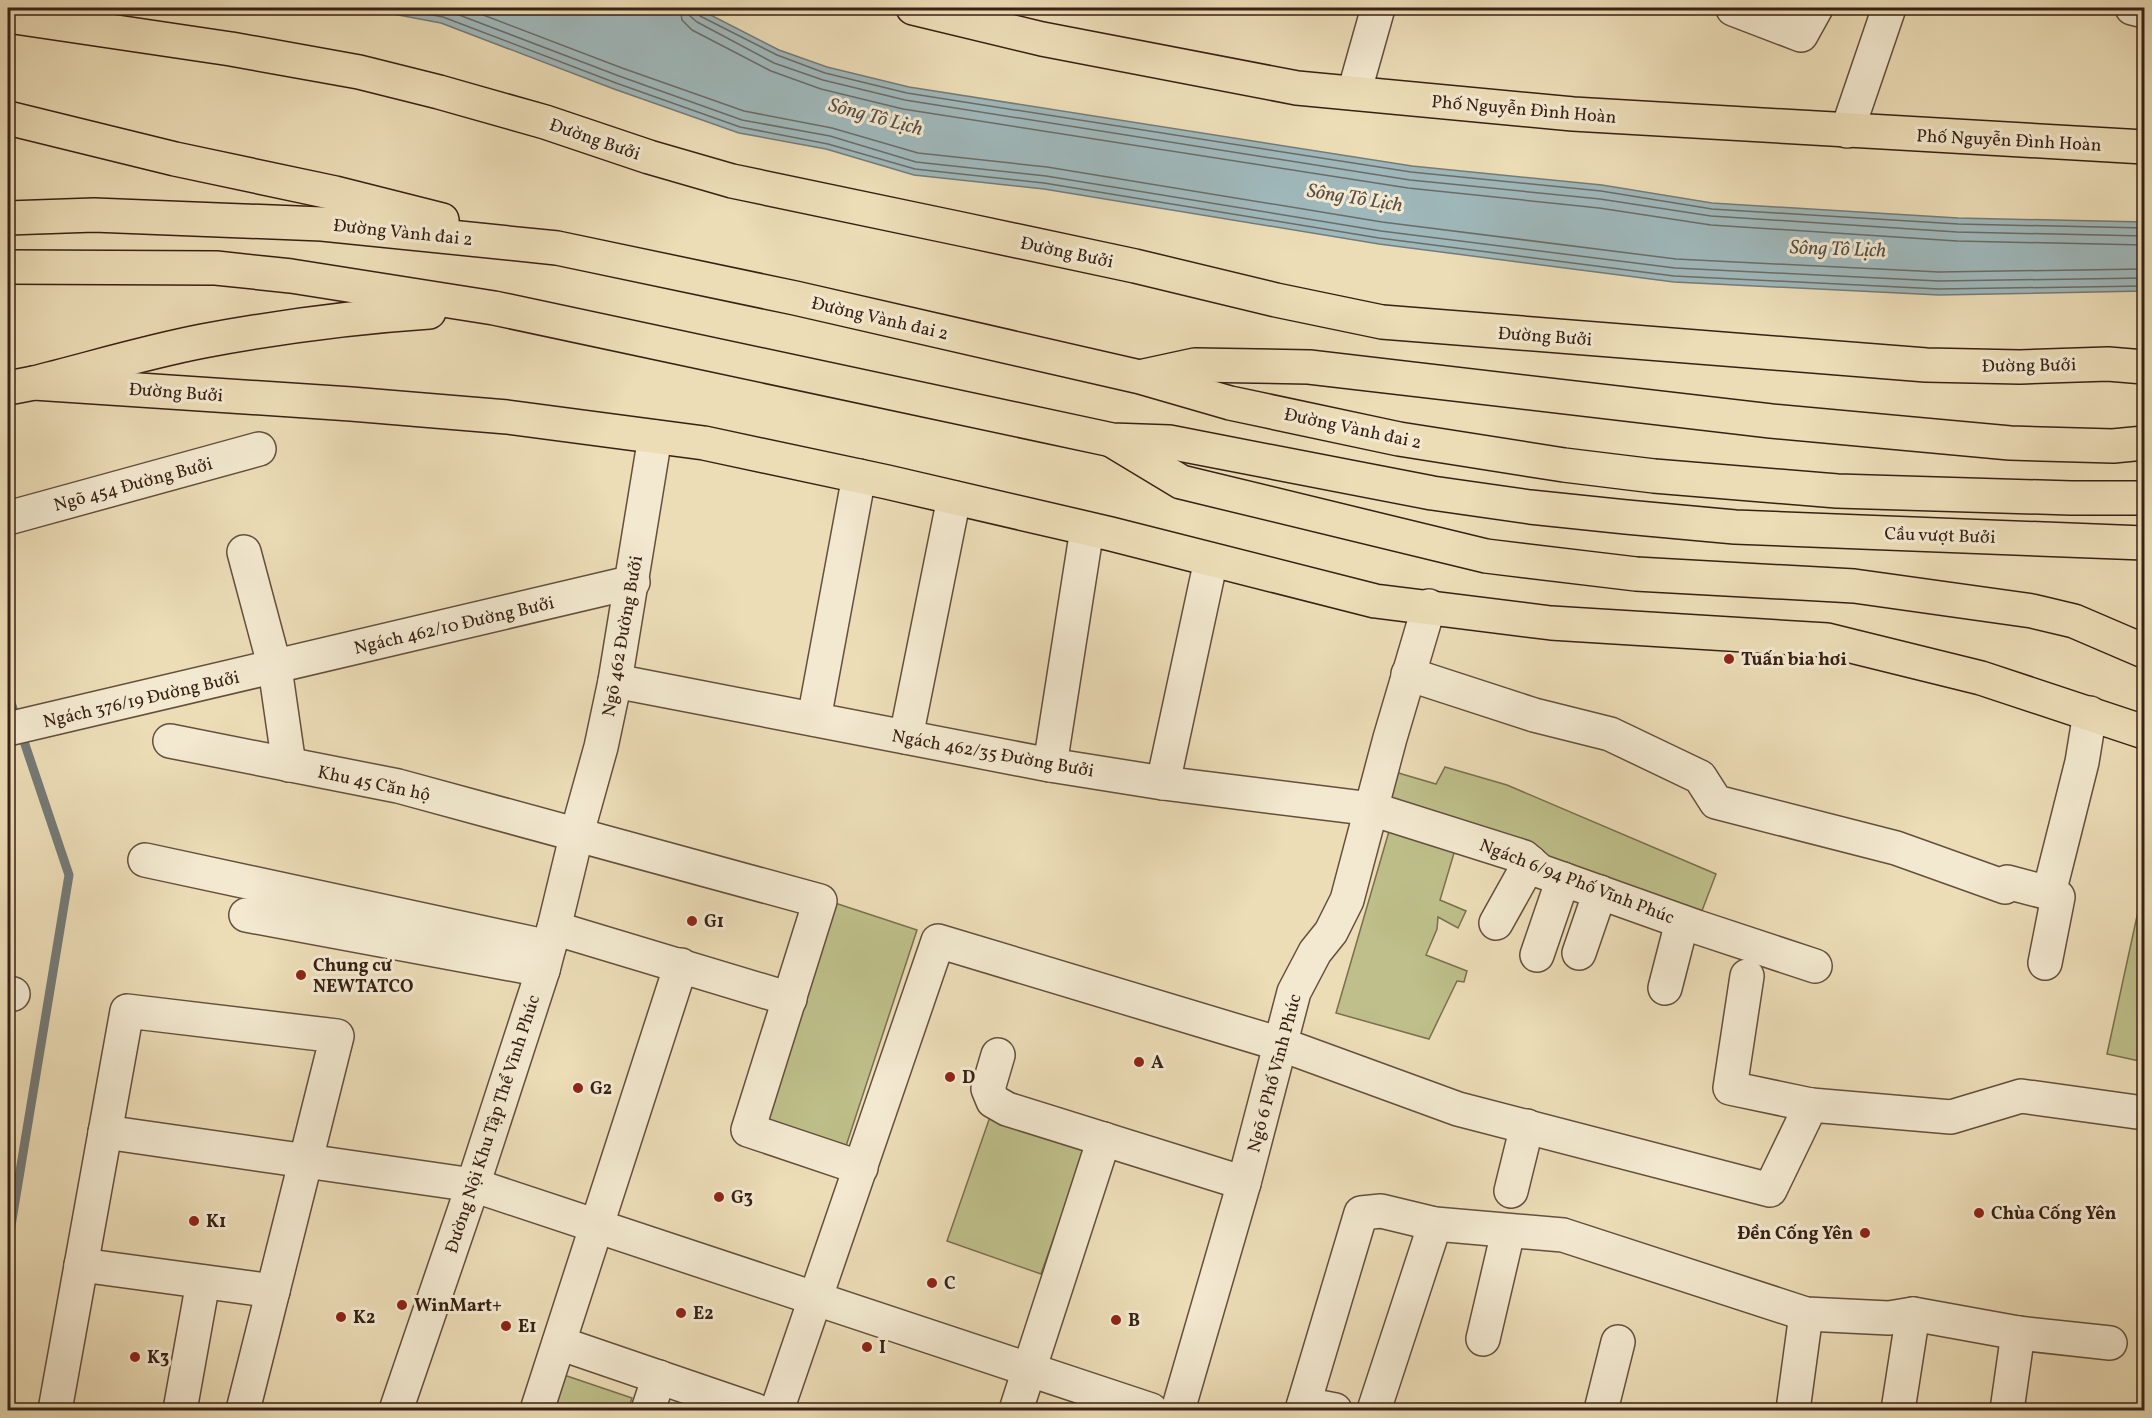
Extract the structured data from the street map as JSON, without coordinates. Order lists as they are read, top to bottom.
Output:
{
  "streets": {
    "main road": [
      "Phố Nguyễn Đình Hoàn",
      "Đường Bưởi",
      "Đường Vành đai 2",
      "Cầu vượt Bưởi"
    ],
    "street": [
      "Ngõ 454 Đường Bưởi",
      "Ngách 462/10 Đường Bưởi",
      "Ngõ 462 Đường Bưởi",
      "Ngách 376/19 Đường Bưởi",
      "Ngách 462/35 Đường Bưởi",
      "Khu 45 Căn hộ",
      "Ngách 6/94 Phố Vĩnh Phúc",
      "Ngõ 6 Phố Vĩnh Phúc",
      "Đường Nội Khu Tập Thể Vĩnh Phúc"
    ]
  },
  "crossings": [
    ["Đường Bưởi", "Ngõ 462 Đường Bưởi"],
    ["Đường Bưởi", "Ngõ 6 Phố Vĩnh Phúc"],
    ["Ngách 462/10 Đường Bưởi", "Ngõ 462 Đường Bưởi"],
    ["Ngách 462/10 Đường Bưởi", "Ngách 376/19 Đường Bưởi"],
    ["Ngõ 462 Đường Bưởi", "Ngách 462/35 Đường Bưởi"],
    ["Ngõ 462 Đường Bưởi", "Khu 45 Căn hộ"],
    ["Ngõ 462 Đường Bưởi", "Đường Nội Khu Tập Thể Vĩnh Phúc"],
    ["Ngách 462/35 Đường Bưởi", "Ngách 6/94 Phố Vĩnh Phúc"],
    ["Ngách 462/35 Đường Bưởi", "Ngõ 6 Phố Vĩnh Phúc"],
    ["Khu 45 Căn hộ", "Đường Nội Khu Tập Thể Vĩnh Phúc"],
    ["Ngách 6/94 Phố Vĩnh Phúc", "Ngõ 6 Phố Vĩnh Phúc"]
  ],
  "water": ["Sông Tô Lịch"],
  "places": [
    "Tuấn bia hơi",
    "G1",
    "Chung cư NEWTATCO",
    "A",
    "D",
    "G2",
    "G3",
    "Chùa Cống Yên",
    "K1",
    "Đền Cống Yên",
    "C",
    "WinMart+",
    "E2",
    "K2",
    "B",
    "E1",
    "I",
    "K3"
  ]
}
